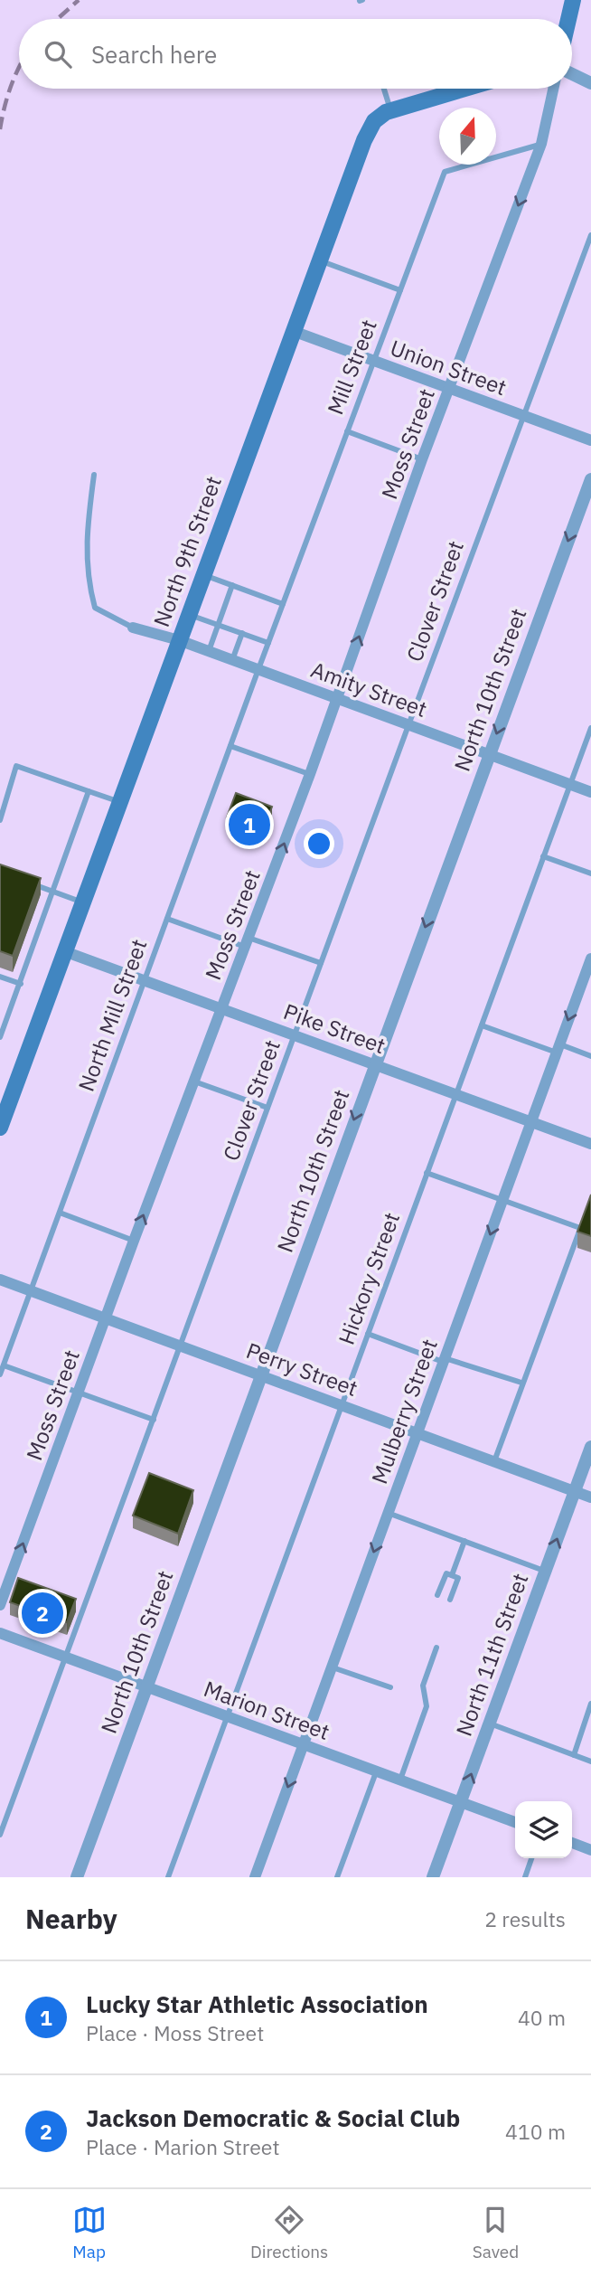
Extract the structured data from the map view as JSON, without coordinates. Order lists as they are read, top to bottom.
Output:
{
  "streets": {
    "main road": ["North 9th Street"],
    "street": [
      "Union Street",
      "Moss Street",
      "Amity Street",
      "North 10th Street",
      "Pike Street",
      "Perry Street",
      "Mulberry Street",
      "North 11th Street",
      "Marion Street"
    ],
    "lane": [
      "Mill Street",
      "Clover Street",
      "North Mill Street",
      "Hickory Street"
    ]
  },
  "crossings": [
    ["Mill Street", "Union Street"],
    ["Mill Street", "Moss Street"],
    ["Mill Street", "Amity Street"],
    ["Mill Street", "North Mill Street"],
    ["Union Street", "Moss Street"],
    ["Union Street", "North 9th Street"],
    ["Union Street", "Clover Street"],
    ["Moss Street", "Amity Street"],
    ["Moss Street", "Pike Street"],
    ["Moss Street", "Perry Street"],
    ["North 9th Street", "Amity Street"],
    ["North 9th Street", "Pike Street"],
    ["Clover Street", "Amity Street"],
    ["Clover Street", "Pike Street"],
    ["Clover Street", "Perry Street"],
    ["Clover Street", "Marion Street"],
    ["Amity Street", "North 10th Street"],
    ["Amity Street", "North Mill Street"],
    ["Amity Street", "Hickory Street"],
    ["North 10th Street", "Pike Street"],
    ["North 10th Street", "Perry Street"],
    ["North 10th Street", "Marion Street"],
    ["North Mill Street", "Pike Street"],
    ["North Mill Street", "Perry Street"],
    ["Pike Street", "Hickory Street"],
    ["Pike Street", "Mulberry Street"],
    ["Hickory Street", "Perry Street"],
    ["Hickory Street", "Marion Street"],
    ["Perry Street", "Mulberry Street"],
    ["Perry Street", "North 11th Street"],
    ["Mulberry Street", "Marion Street"],
    ["North 11th Street", "Marion Street"]
  ],
  "one_way": ["North 10th Street", "Mulberry Street", "North 11th Street"],
  "north": "top",
  "page": {
    "search": "Search here",
    "pins": ["1", "2"],
    "heading": ["Nearby", "2 results"],
    "list": [
      {
        "mark": "1",
        "name": "Lucky Star Athletic Association",
        "note": "Place · Moss Street",
        "value": "40 m"
      },
      {
        "mark": "2",
        "name": "Jackson Democratic & Social Club",
        "note": "Place · Marion Street",
        "value": "410 m"
      }
    ],
    "nav": ["Map", "Directions", "Saved"]
  }
}
